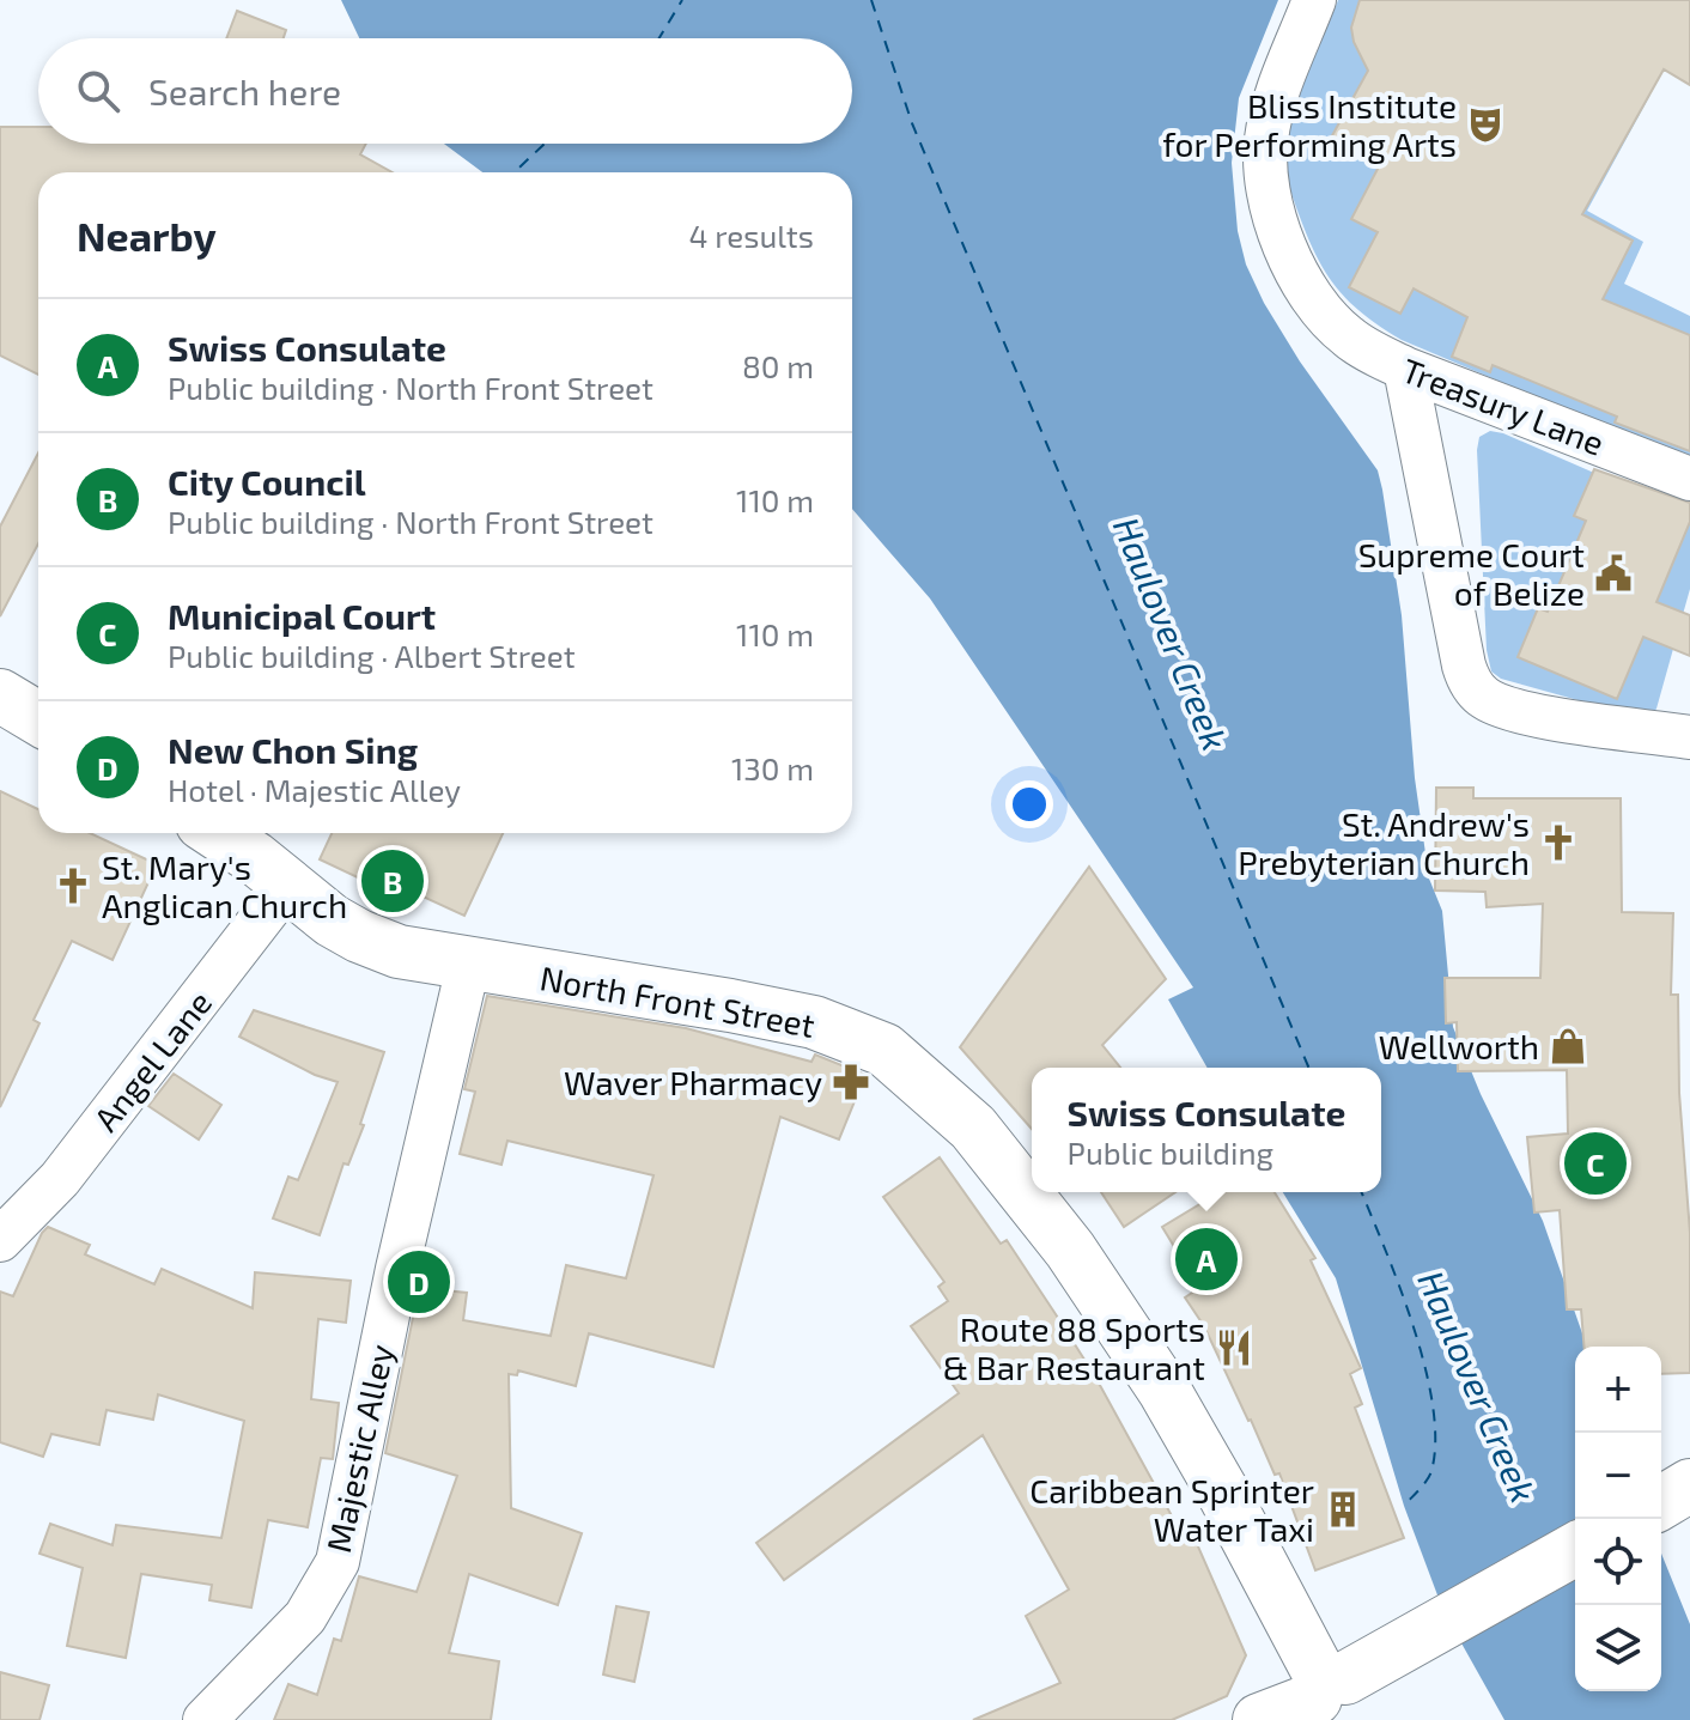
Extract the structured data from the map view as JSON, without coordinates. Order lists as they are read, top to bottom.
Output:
{
  "streets": {
    "main road": ["North Front Street"],
    "street": ["Treasury Lane", "Angel Lane", "Majestic Alley"]
  },
  "crossings": [
    ["North Front Street", "Angel Lane"],
    ["North Front Street", "Majestic Alley"]
  ],
  "water": ["Haulover Creek"],
  "places": {
    "theatre": ["Bliss Institute for Performing Arts"],
    "public building": ["Supreme Court of Belize"],
    "church": ["St. Andrew's Prebyterian Church", "St. Mary's Anglican Church"],
    "shop": ["Wellworth"],
    "pharmacy": ["Waver Pharmacy"],
    "restaurant": ["Route 88 Sports & Bar Restaurant"],
    "building": ["Caribbean Sprinter Water Taxi"]
  },
  "page": {
    "search": "Search here",
    "heading": ["Nearby", "4 results"],
    "list": [
      {
        "mark": "A",
        "name": "Swiss Consulate",
        "note": "Public building · North Front Street",
        "value": "80 m"
      },
      {
        "mark": "B",
        "name": "City Council",
        "note": "Public building · North Front Street",
        "value": "110 m"
      },
      {
        "mark": "C",
        "name": "Municipal Court",
        "note": "Public building · Albert Street",
        "value": "110 m"
      },
      {
        "mark": "D",
        "name": "New Chon Sing",
        "note": "Hotel · Majestic Alley",
        "value": "130 m"
      }
    ],
    "pins": [
      "B",
      "C",
      "A",
      "D"
    ],
    "popup": ["Swiss Consulate", "Public building"],
    "map_buttons": ["+", "−"]
  }
}
